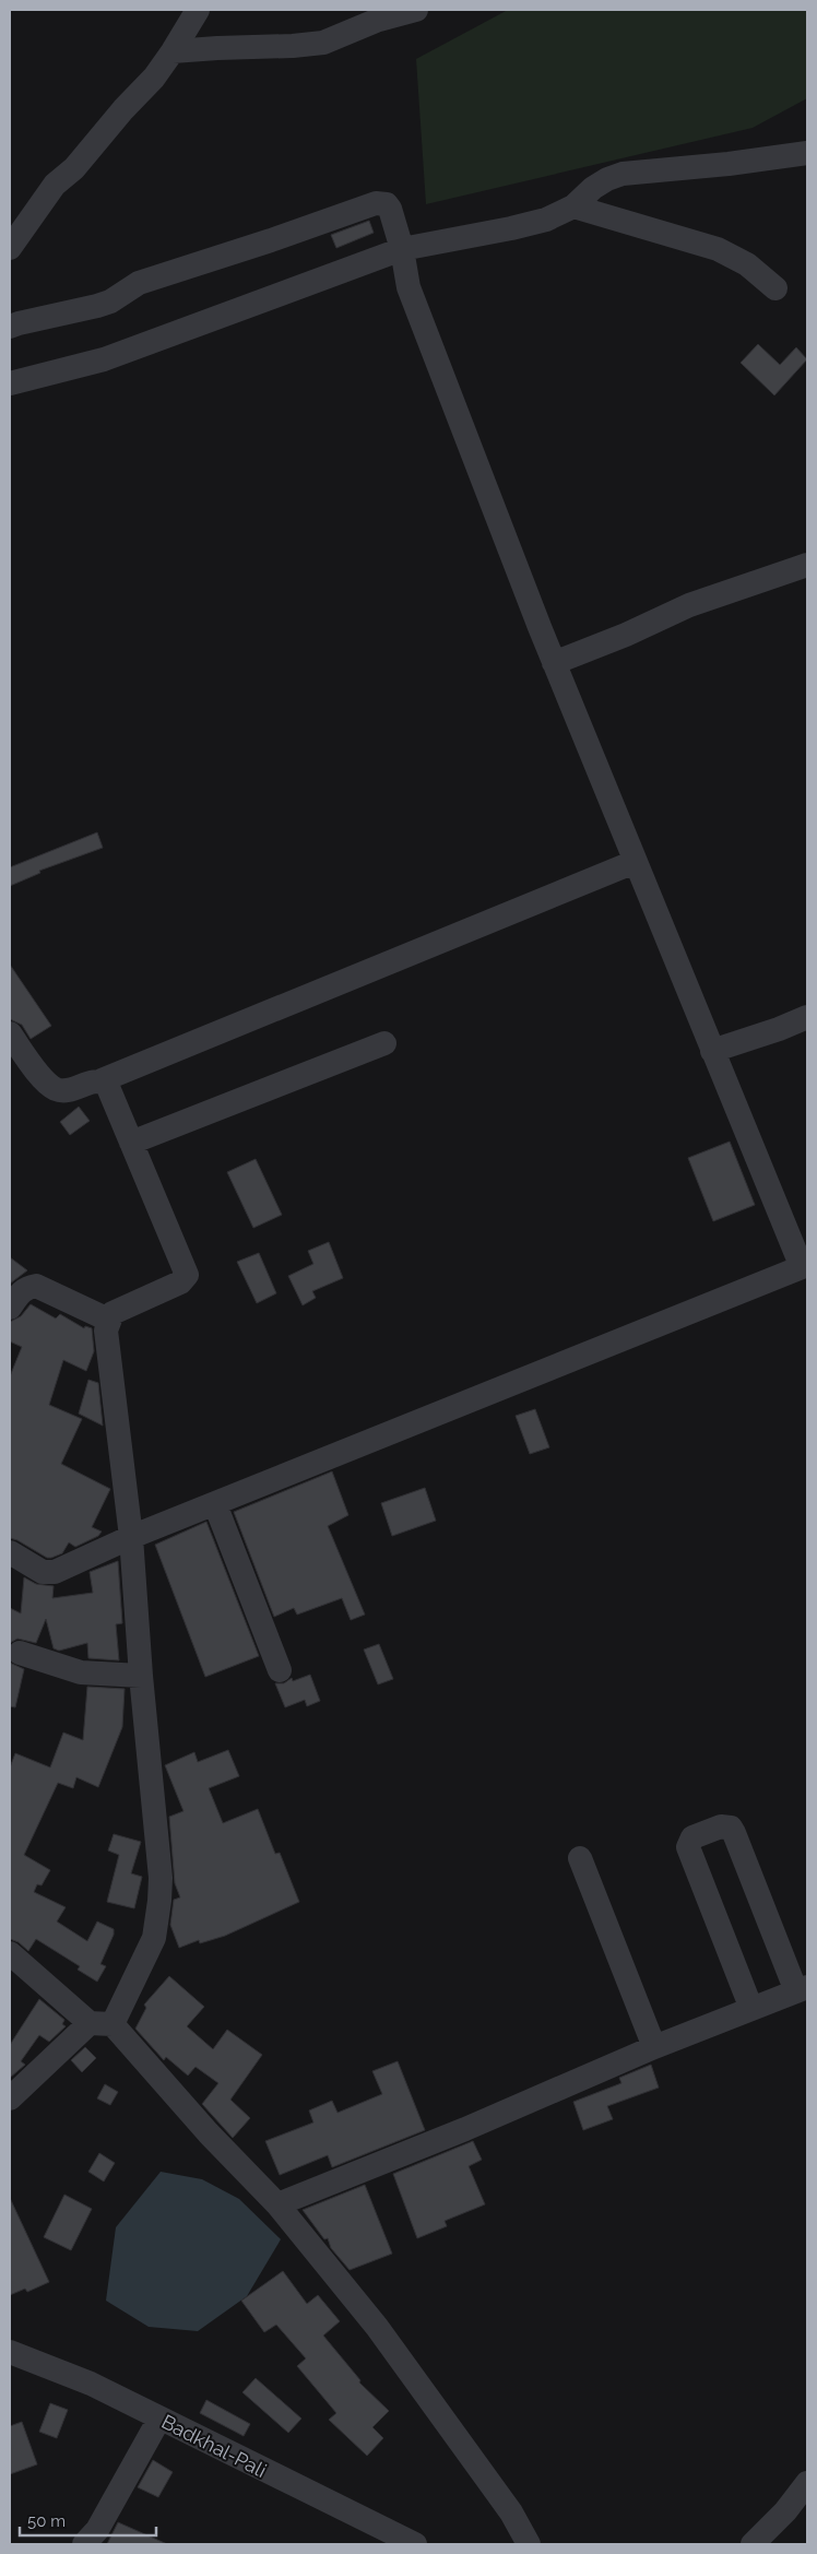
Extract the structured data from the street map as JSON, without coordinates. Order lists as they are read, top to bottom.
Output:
{
  "streets": {
    "street": ["Badkhal-Pali"]
  },
  "scale_bar": "50 m"
}
